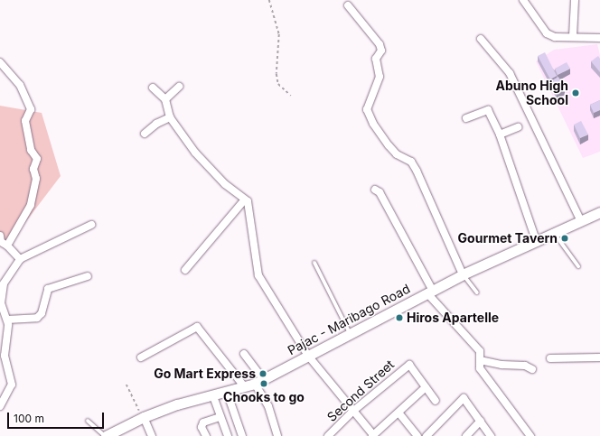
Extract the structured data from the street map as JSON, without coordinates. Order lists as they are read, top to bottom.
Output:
{
  "streets": {
    "street": ["Pajac - Maribago Road", "Second Street"]
  },
  "places": [
    "Abuno High School",
    "Gourmet Tavern",
    "Hiros Apartelle",
    "Go Mart Express",
    "Chooks to go"
  ],
  "scale_bar": "100 m"
}
